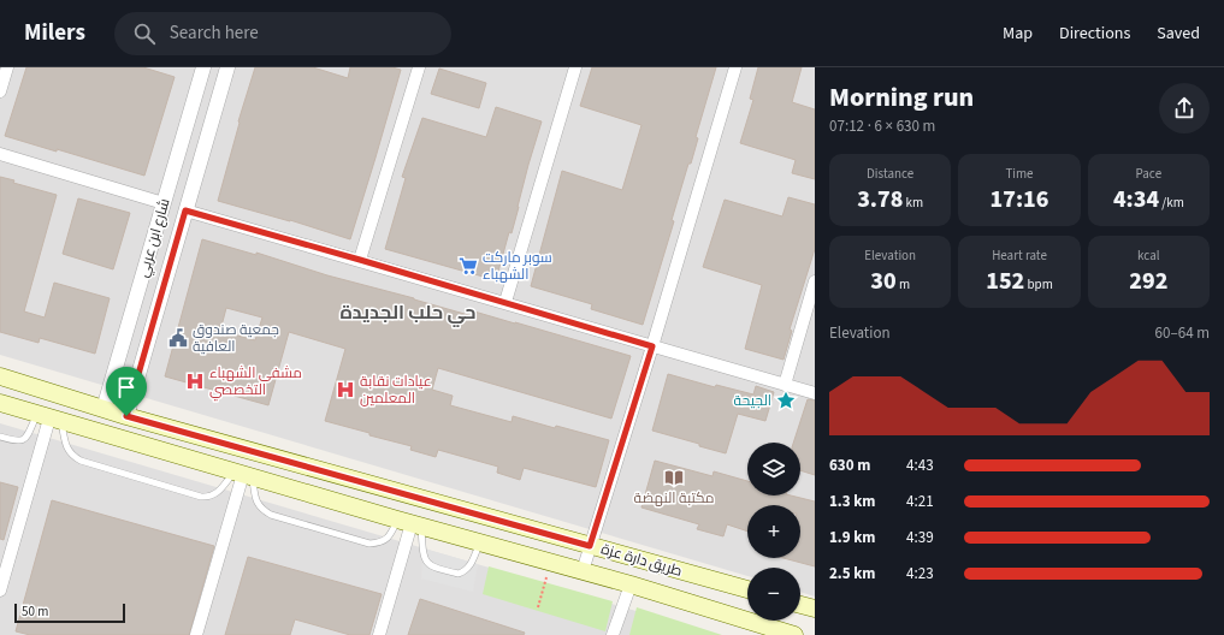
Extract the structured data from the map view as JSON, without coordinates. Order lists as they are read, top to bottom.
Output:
{
  "streets": {
    "main road": ["طريق دارة عزة"],
    "street": ["شارع ابن عربي"]
  },
  "crossings": [
    ["شارع ابن عربي", "طريق دارة عزة"]
  ],
  "districts": ["حي حلب الجديدة"],
  "places": {
    "supermarket": ["سوبر ماركت الشهباء"],
    "public building": ["جمعية صندوق العافية"],
    "hospital": ["مشفى الشهباء التخصصي", "عيادات نقابة المعلمين"],
    "place": ["الجيحة"],
    "library": ["مكتبة النهضة"]
  },
  "scale_bar": "50 m",
  "page": {
    "header": "Milers",
    "search": "Search here",
    "nav": ["Map", "Directions", "Saved"],
    "heading": ["Morning run", "07:12 · 6 × 630 m"],
    "stats": [
      ["Distance", "3.78 km"],
      ["Time", "17:16"],
      ["Pace", "4:34 /km"],
      ["Elevation", "30 m"],
      ["Heart rate", "152 bpm"],
      ["kcal", "292"]
    ],
    "chart": ["Elevation", "60–64 m"],
    "map_buttons": ["+", "−"],
    "list": [
      {
        "name": "630 m",
        "note": "4:43"
      },
      {
        "name": "1.3 km",
        "note": "4:21"
      },
      {
        "name": "1.9 km",
        "note": "4:39"
      },
      {
        "name": "2.5 km",
        "note": "4:23"
      }
    ],
    "scale": "50 m"
  }
}
